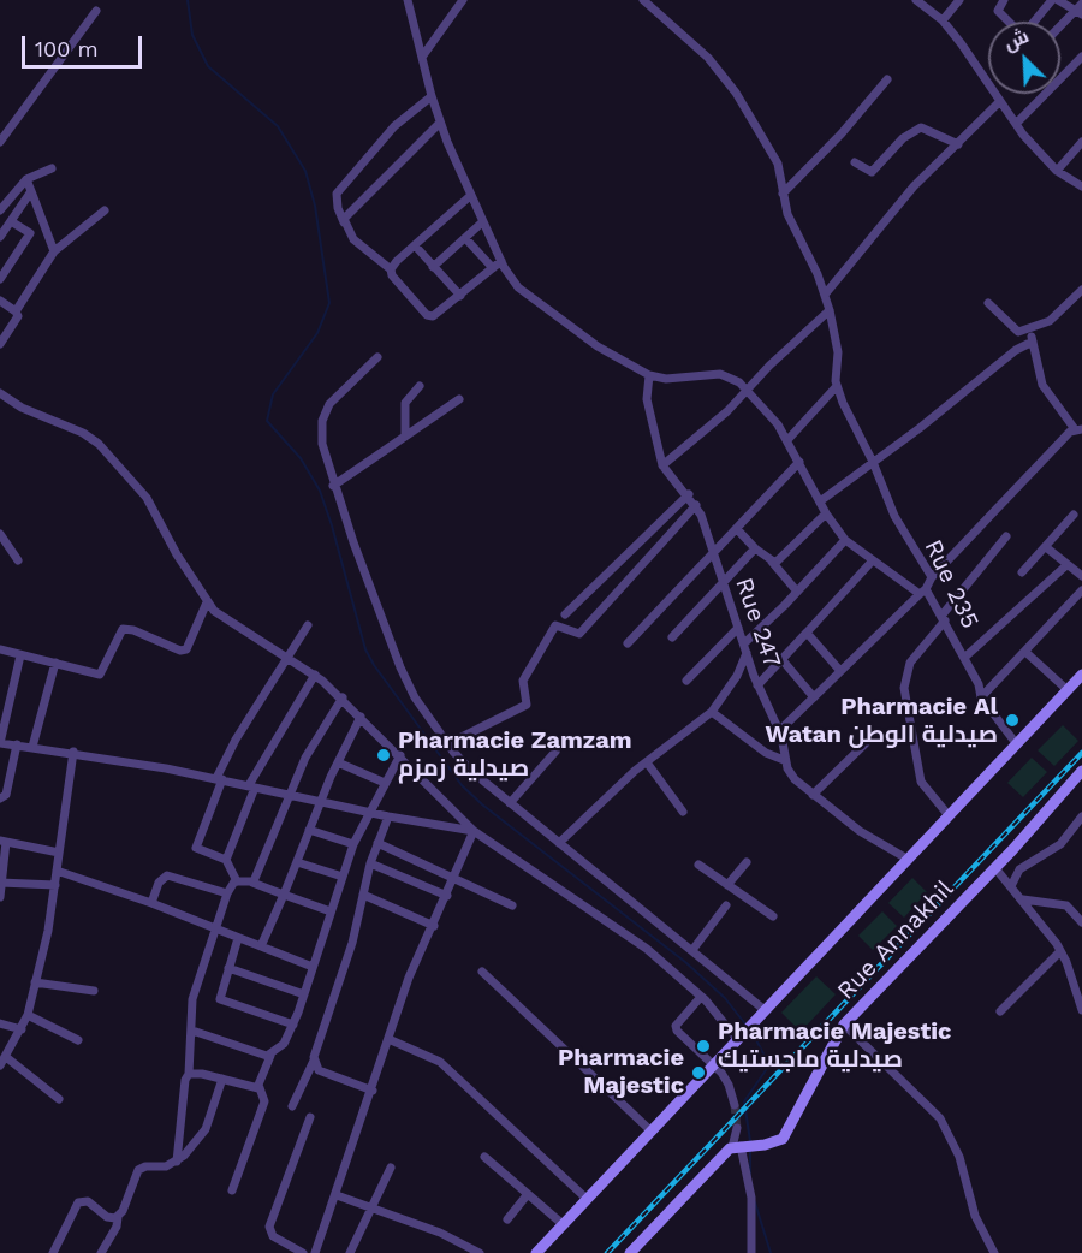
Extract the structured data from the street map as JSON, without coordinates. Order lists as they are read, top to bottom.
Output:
{
  "streets": {
    "main road": ["Rue Annakhil"],
    "street": ["Rue 235", "Rue 247"]
  },
  "places": [
    "Pharmacie Al Watan صيدلية الوطن",
    "Pharmacie Zamzam صيدلية زمزم",
    "Pharmacie Majestic صيدلية ماجستيك",
    "Pharmacie Majestic"
  ],
  "scale_bar": "100 m",
  "north": "top left"
}
